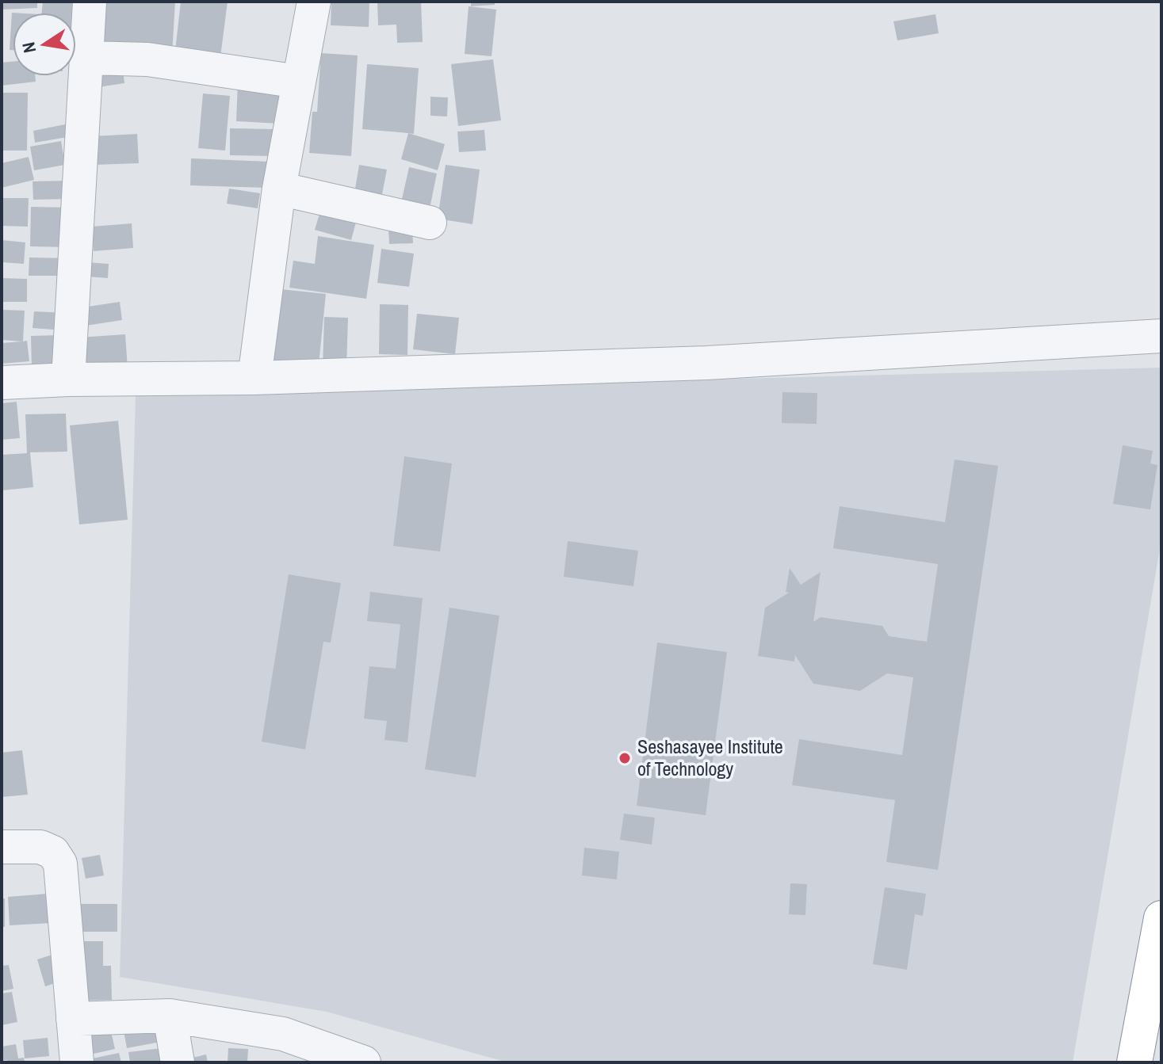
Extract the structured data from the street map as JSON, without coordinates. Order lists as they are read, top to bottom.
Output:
{
  "places": ["Seshasayee Institute of Technology"],
  "north": "left"
}
